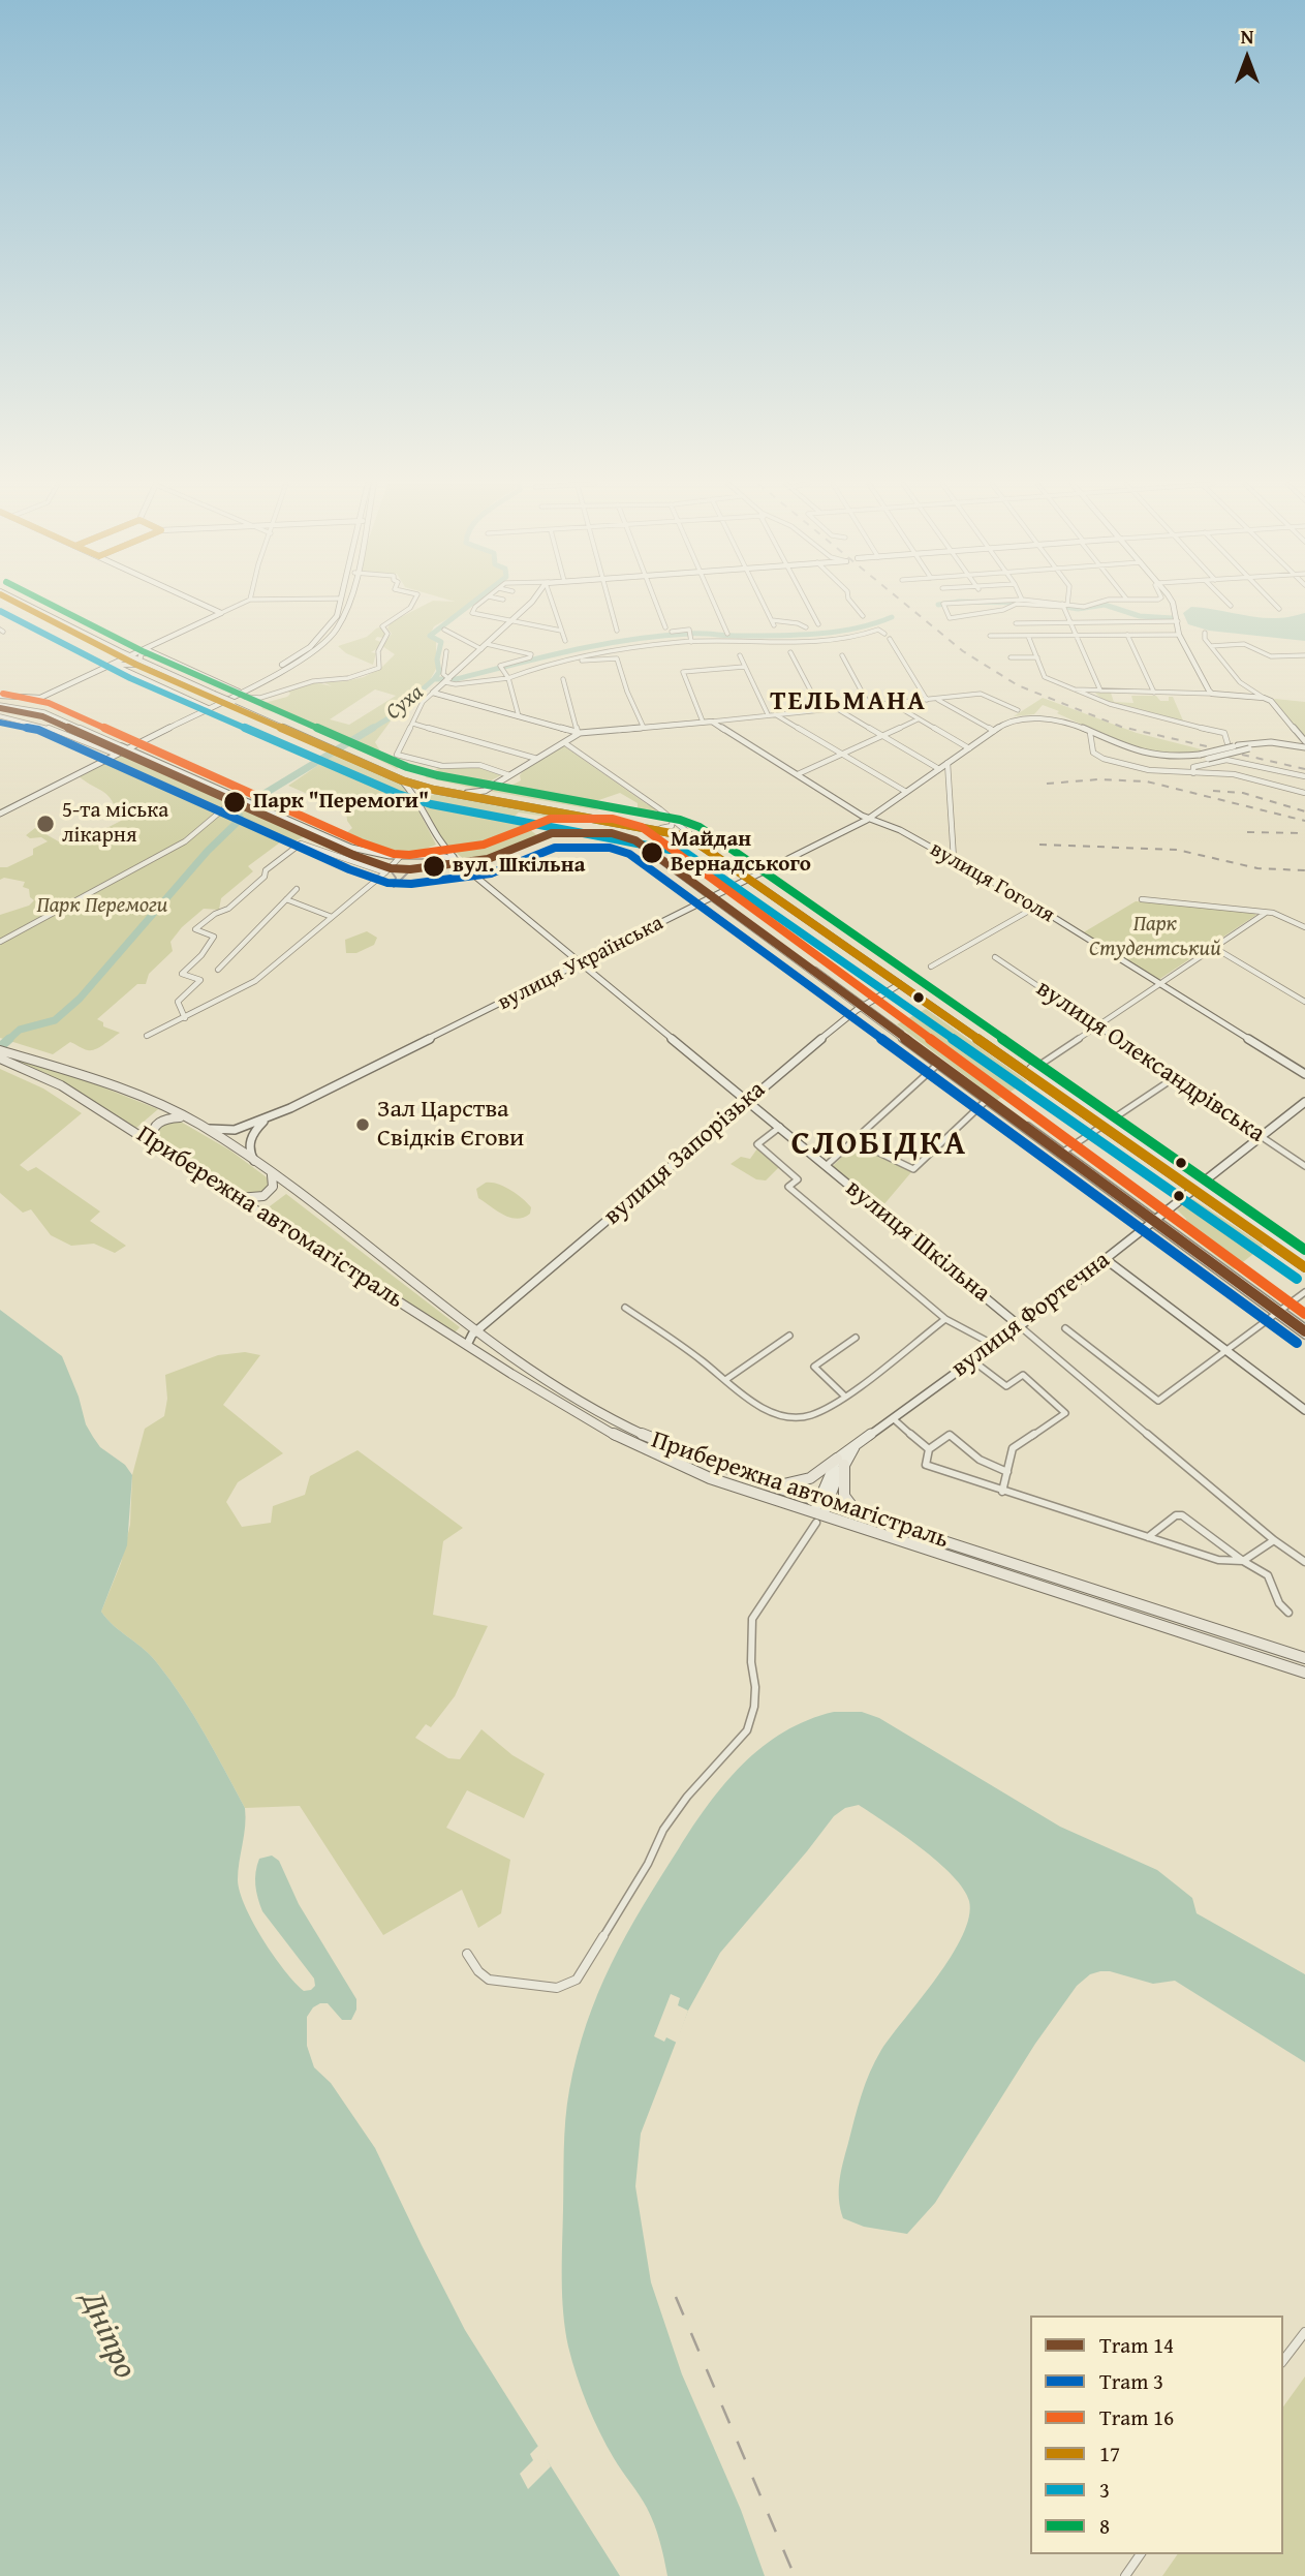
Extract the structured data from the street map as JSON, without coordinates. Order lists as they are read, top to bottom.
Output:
{
  "streets": {
    "main road": ["Прибережна автомагістраль"],
    "street": [
      "вулиця Гоголя",
      "вулиця Українська",
      "вулиця Олександрівська",
      "вулиця Запорізька",
      "вулиця Шкільна",
      "вулиця Фортечна"
    ]
  },
  "crossings": [
    ["вулиця Гоголя", "вулиця Українська"],
    ["вулиця Українська", "Прибережна автомагістраль"],
    ["вулиця Українська", "вулиця Шкільна"],
    ["вулиця Олександрівська", "вулиця Фортечна"],
    ["вулиця Запорізька", "Прибережна автомагістраль"],
    ["вулиця Запорізька", "вулиця Шкільна"],
    ["вулиця Шкільна", "вулиця Фортечна"]
  ],
  "districts": ["ТЕЛЬМАНА", "СЛОБІДКА"],
  "water": ["Суха", "Дніпро"],
  "parks": ["Парк Перемоги", "Парк Студентський"],
  "places": [
    "Парк \"Перемоги\"",
    "5-та міська лікарня",
    "Майдан Вернадського",
    "вул. Шкільна",
    "Зал Царства Свідків Єгови"
  ],
  "lines": [
    "transit line 17",
    "transit line 8",
    "transit line 3",
    "tram line 16",
    "tram line 14",
    "tram line 3"
  ],
  "legend": [
    "Tram 14",
    "Tram 3",
    "Tram 16",
    "17",
    "3",
    "8"
  ],
  "north": "top"
}
